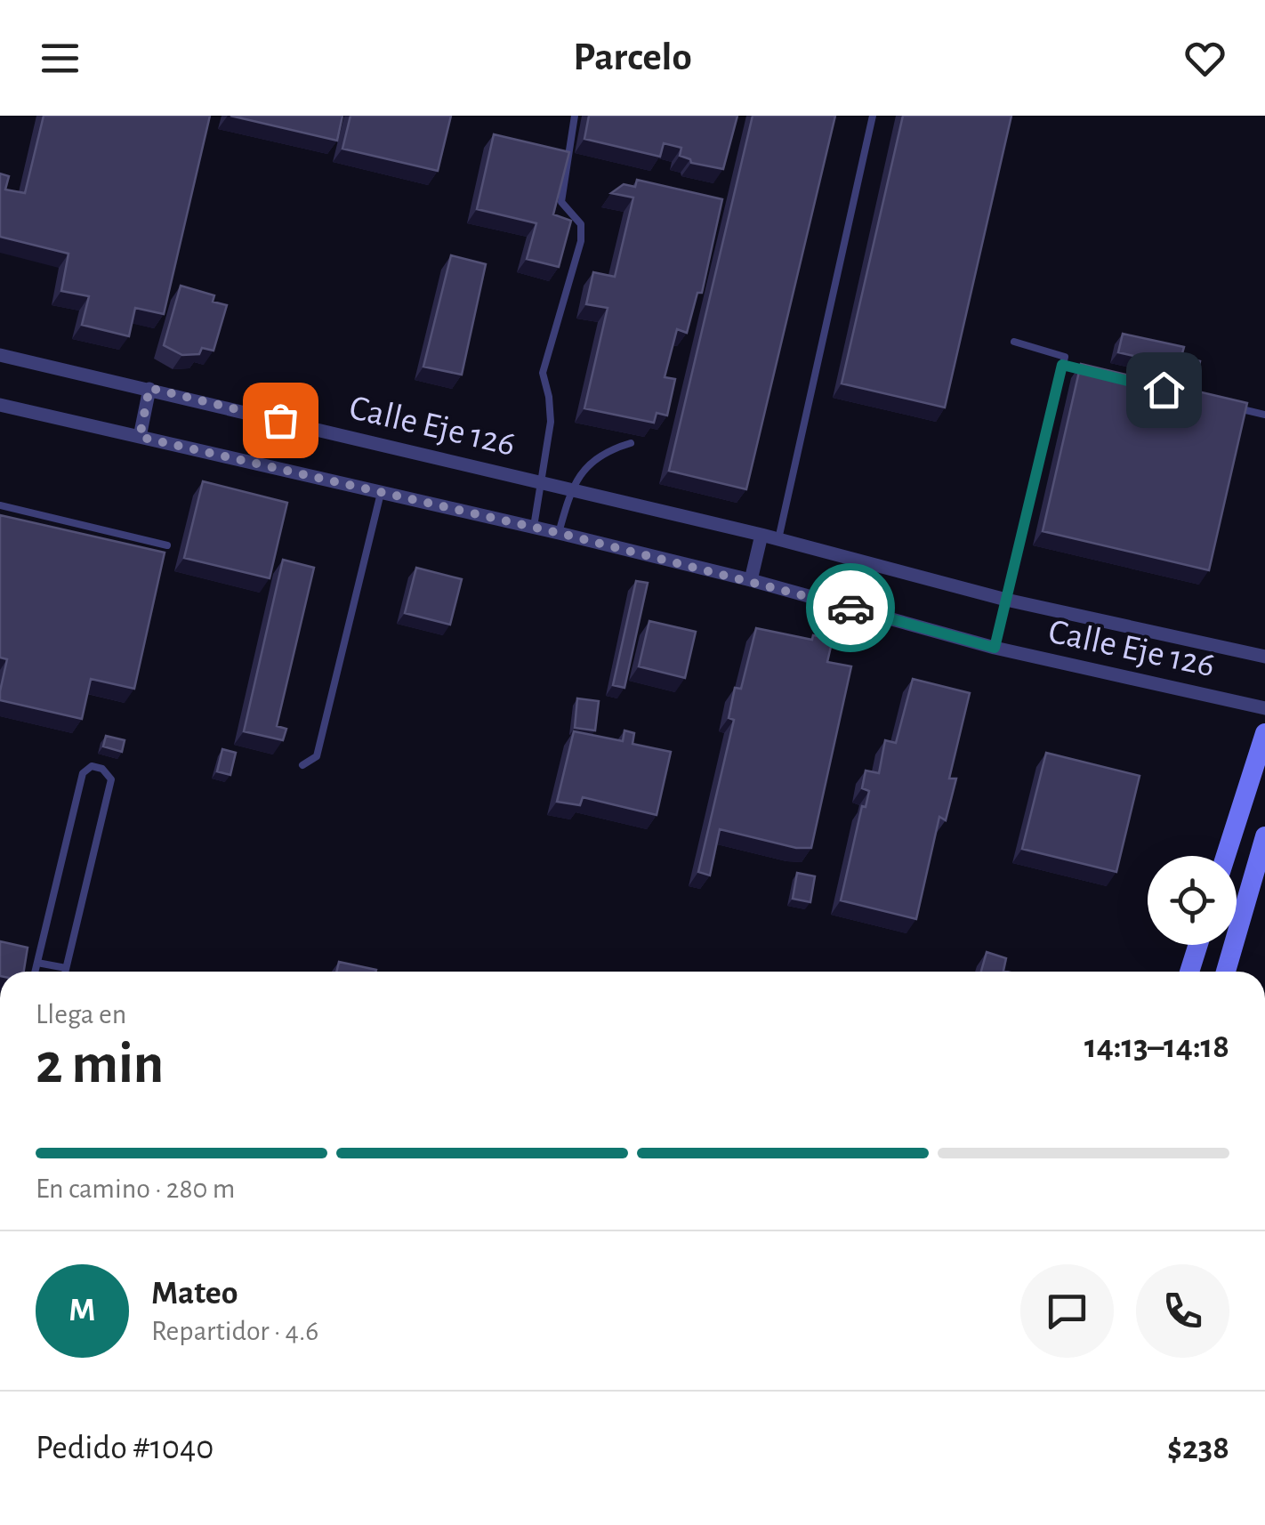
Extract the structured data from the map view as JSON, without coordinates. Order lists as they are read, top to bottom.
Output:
{
  "streets": {
    "street": ["Calle Eje 126"]
  },
  "page": {
    "header": "Parcelo",
    "heading": ["2 min", "Llega en", "14:13–14:18"],
    "panel": [
      "Mateo",
      "Repartidor · 4.6",
      "Pedido #1040",
      "$238"
    ],
    "bar": "En camino · 280 m",
    "round": "M"
  }
}
